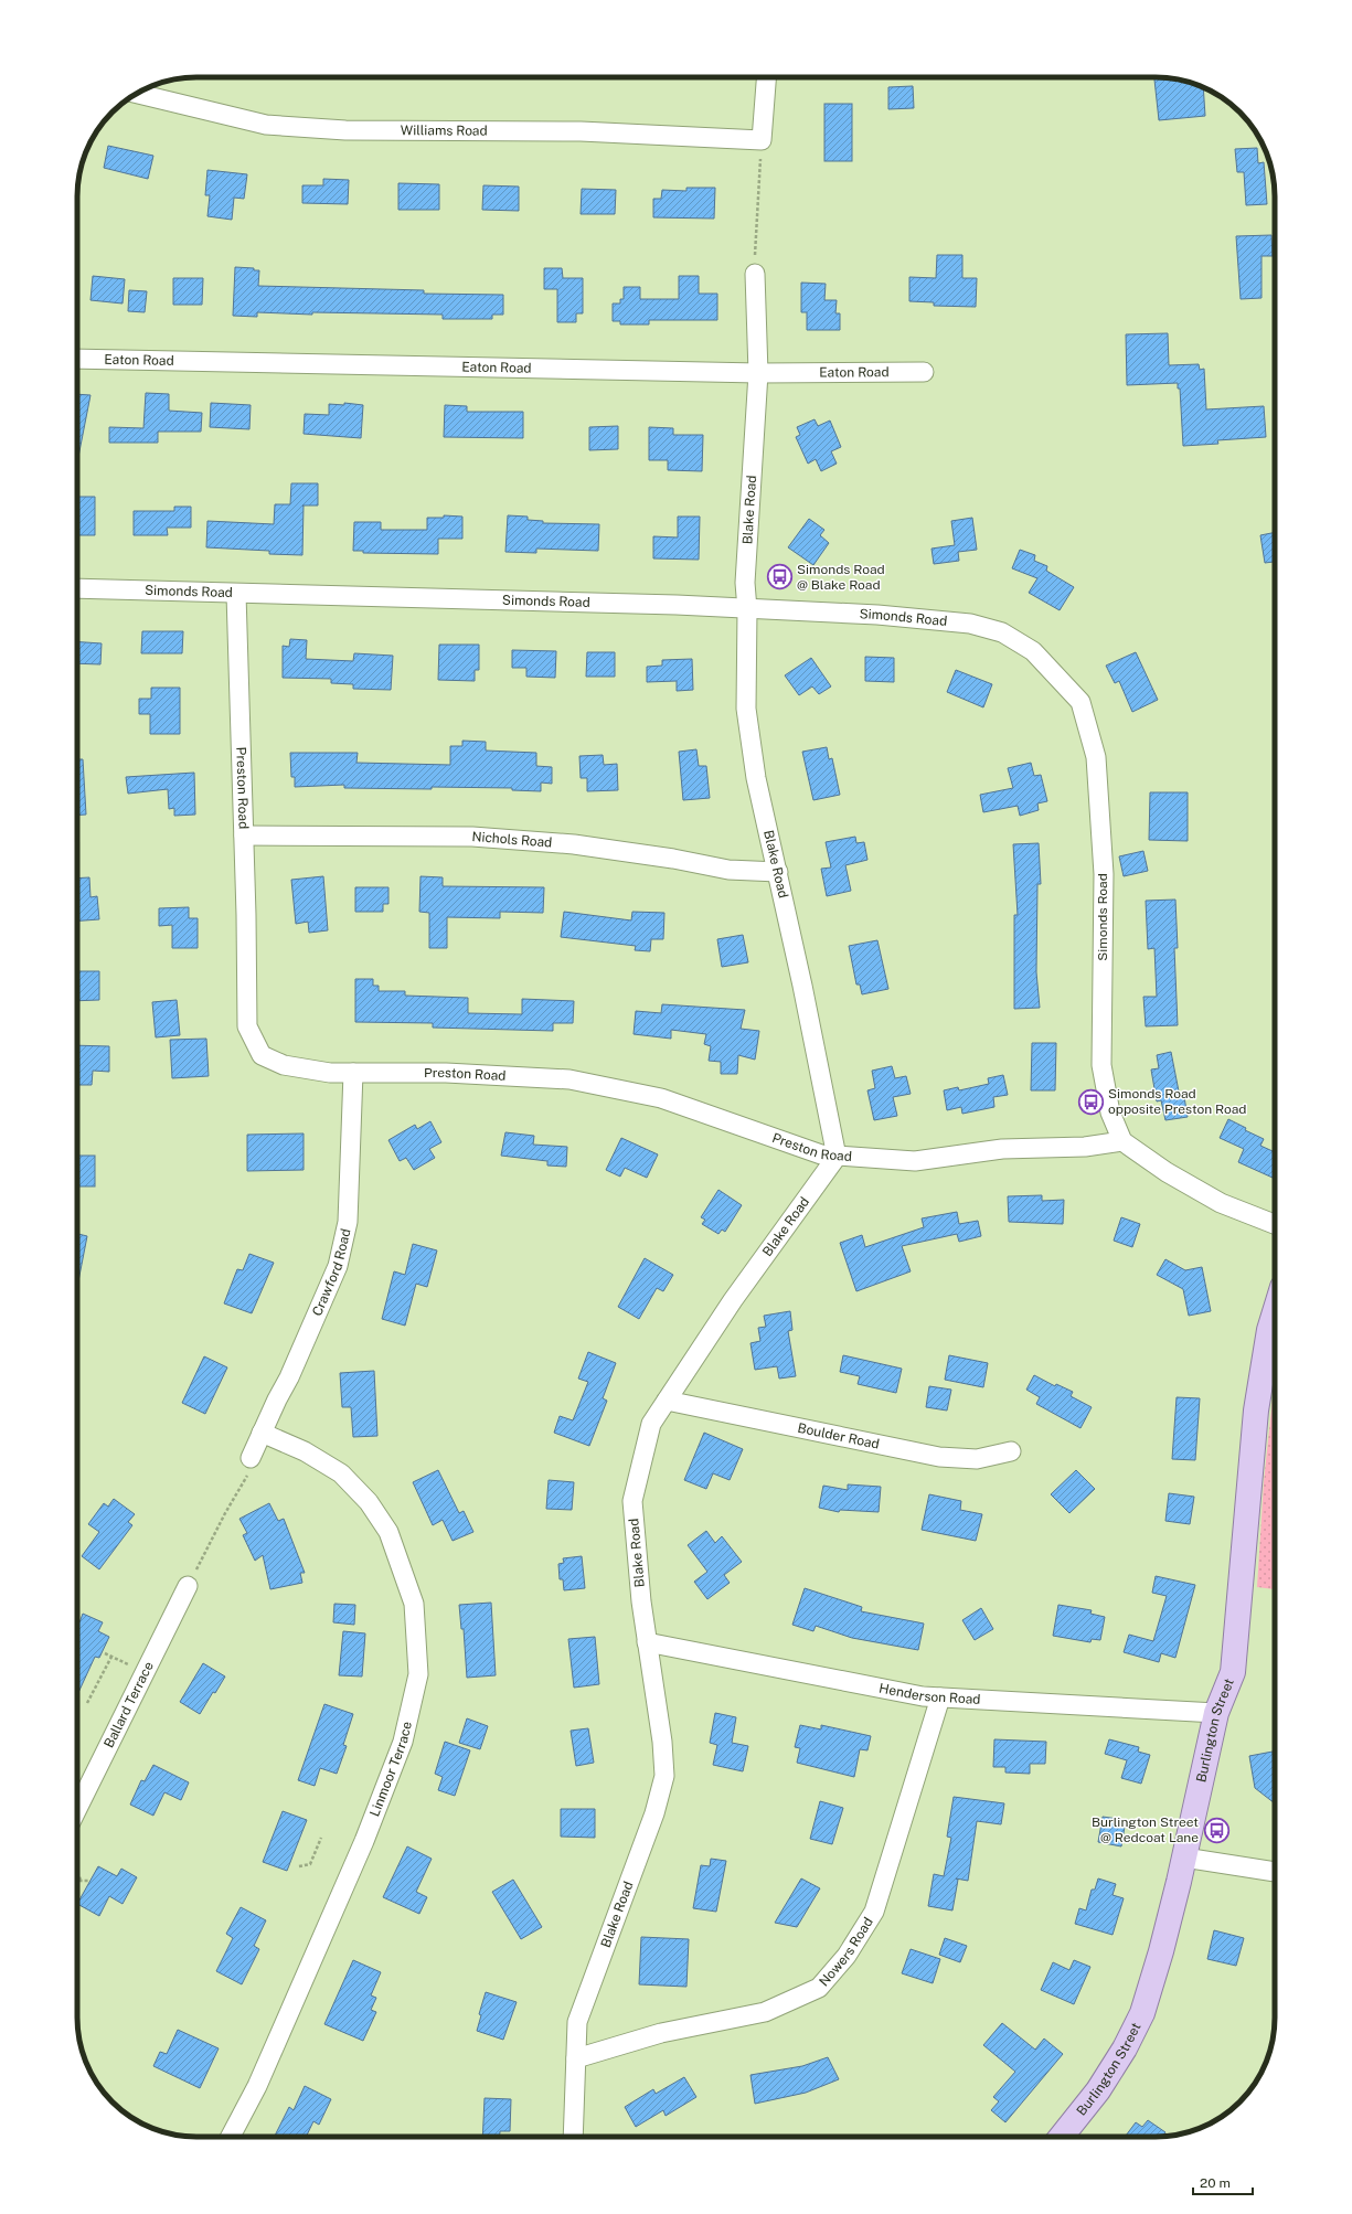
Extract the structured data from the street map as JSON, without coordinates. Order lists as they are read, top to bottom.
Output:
{
  "streets": {
    "main road": ["Burlington Street"],
    "street": [
      "Williams Road",
      "Eaton Road",
      "Blake Road",
      "Simonds Road",
      "Preston Road",
      "Nichols Road",
      "Crawford Road",
      "Boulder Road",
      "Henderson Road",
      "Ballard Terrace",
      "Linmoor Terrace",
      "Nowers Road"
    ]
  },
  "crossings": [
    ["Eaton Road", "Blake Road"],
    ["Blake Road", "Simonds Road"],
    ["Blake Road", "Preston Road"],
    ["Blake Road", "Nichols Road"],
    ["Blake Road", "Boulder Road"],
    ["Blake Road", "Henderson Road"],
    ["Blake Road", "Nowers Road"],
    ["Simonds Road", "Preston Road"],
    ["Preston Road", "Nichols Road"],
    ["Preston Road", "Crawford Road"],
    ["Crawford Road", "Linmoor Terrace"],
    ["Henderson Road", "Burlington Street"],
    ["Henderson Road", "Nowers Road"]
  ],
  "places": {
    "bus stop": ["Simonds Road @ Blake Road", "Simonds Road opposite Preston Road", "Burlington Street @ Redcoat Lane"]
  },
  "scale_bar": "20 m"
}
